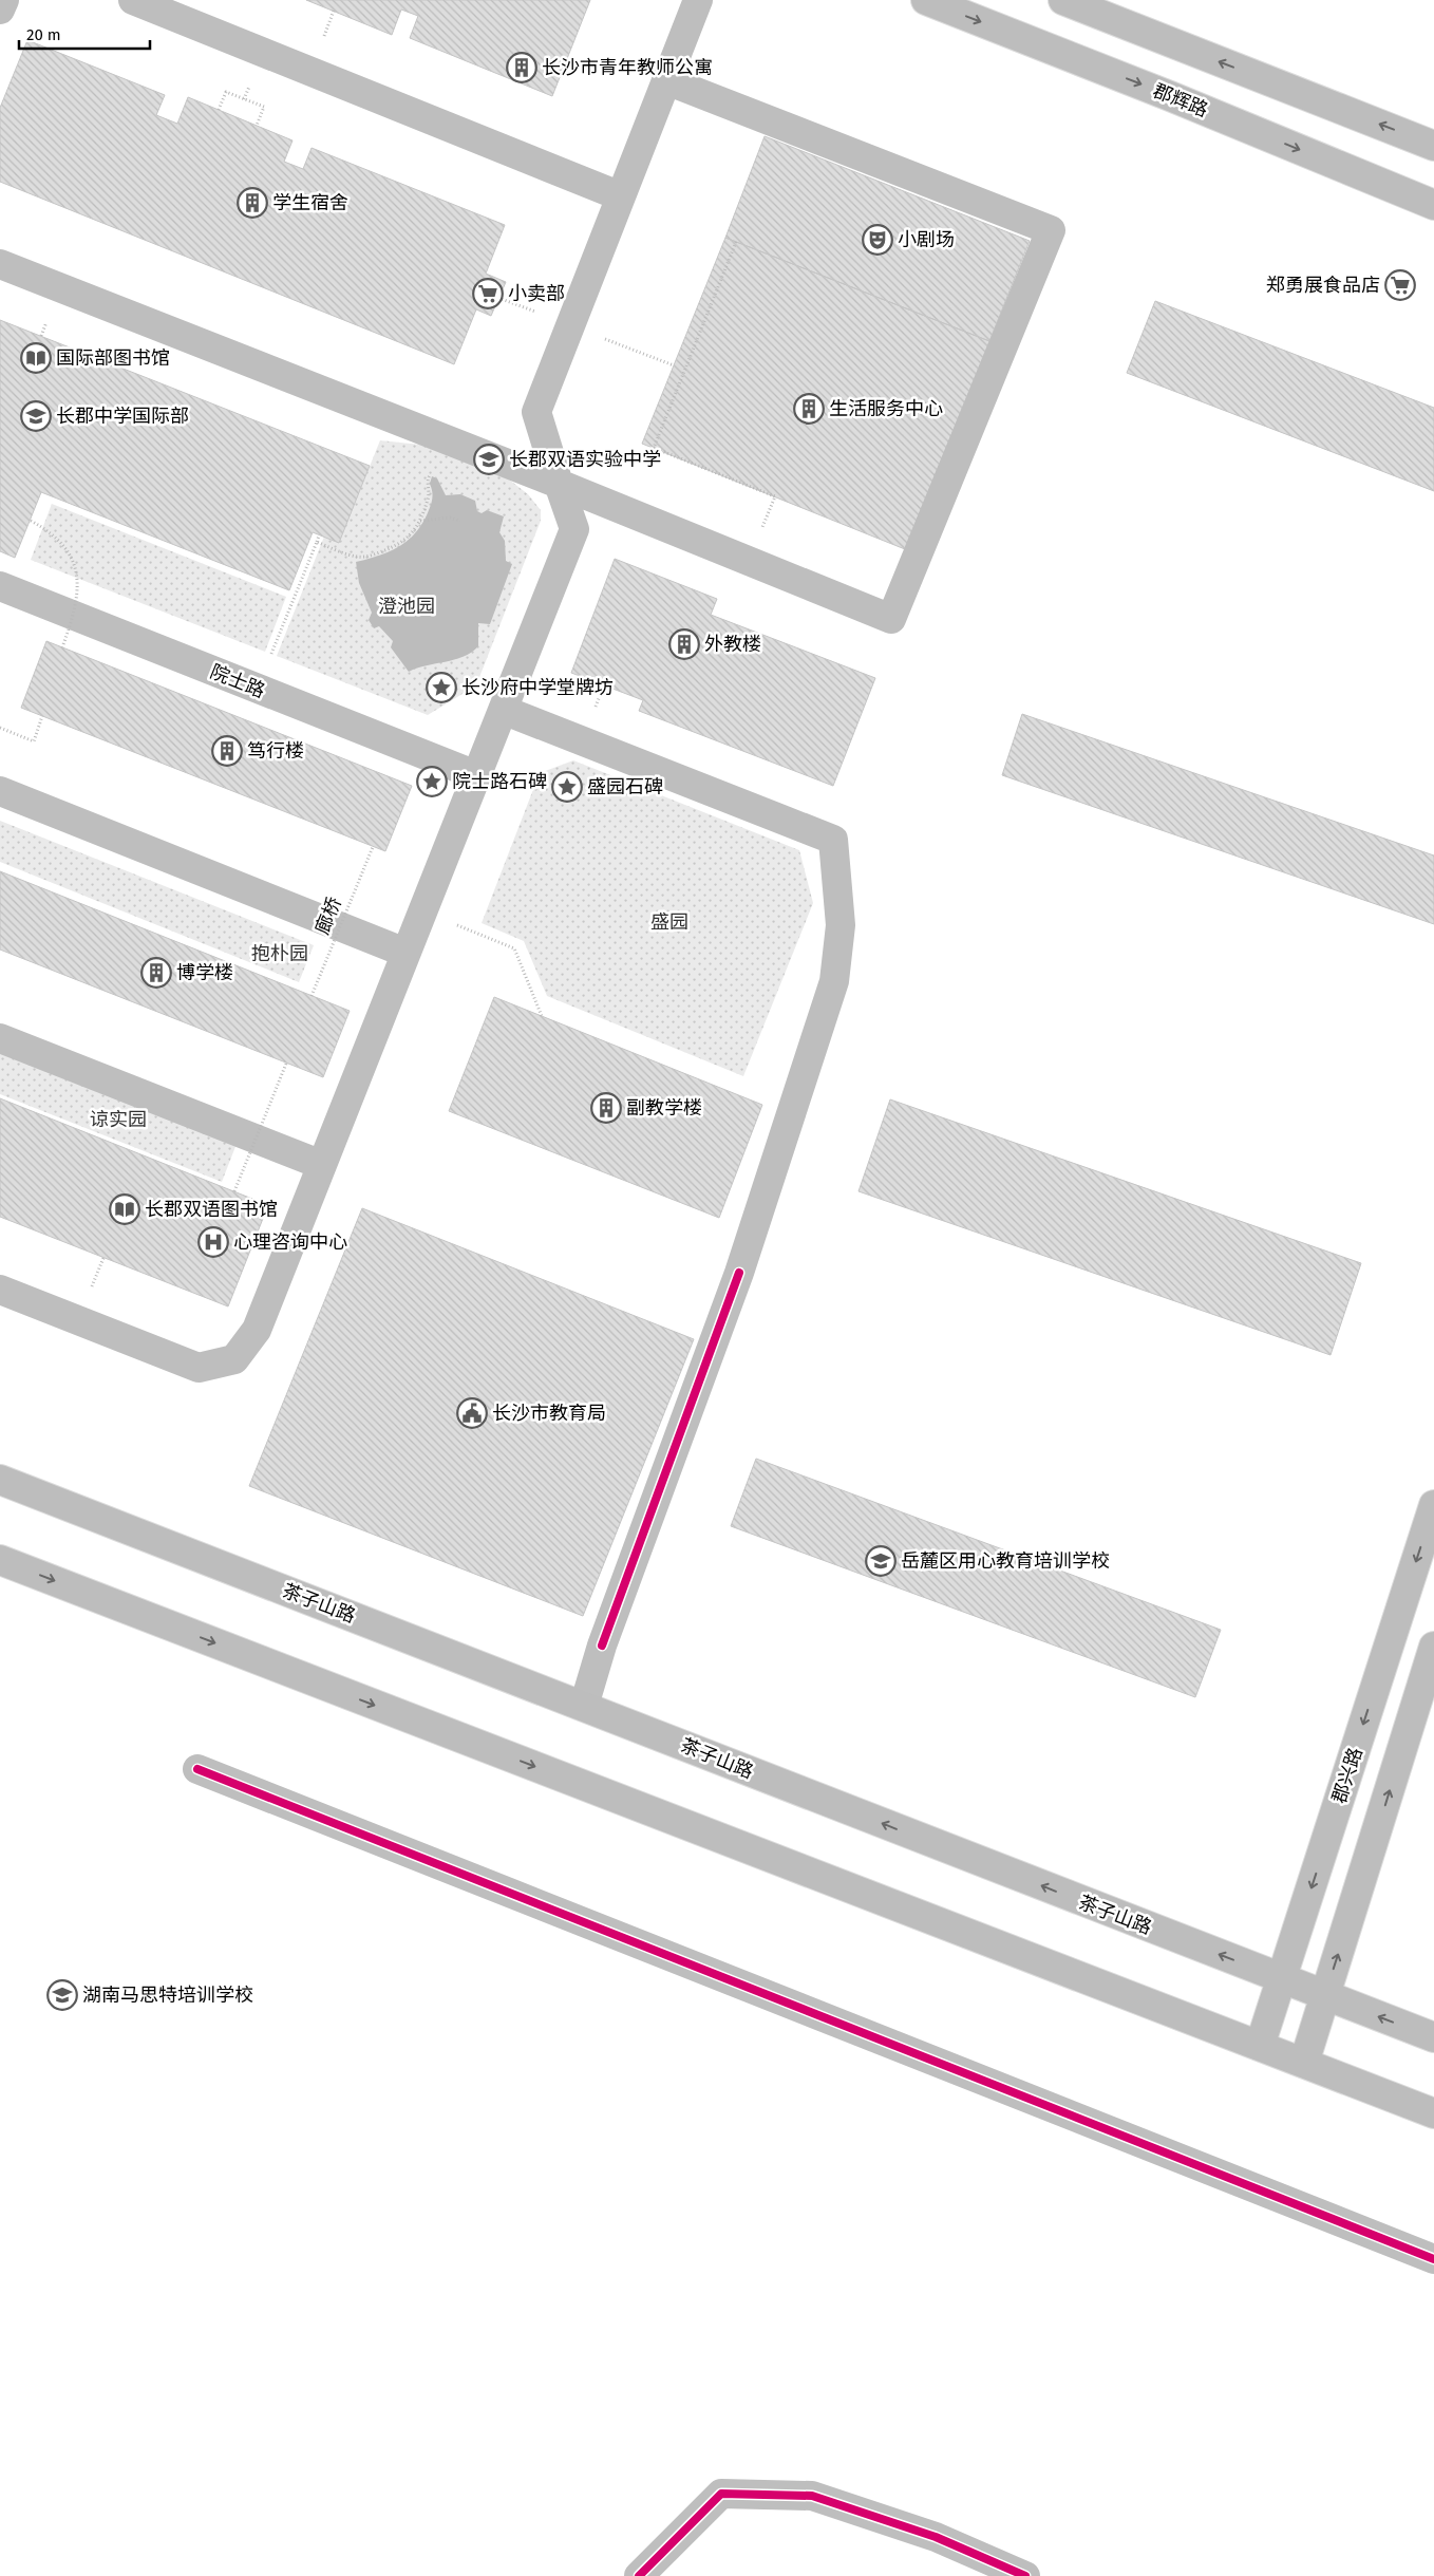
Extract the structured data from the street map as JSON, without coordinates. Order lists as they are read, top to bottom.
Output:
{
  "streets": {
    "main road": ["郡辉路", "茶子山路", "郡兴路"],
    "street": ["院士路"],
    "path": ["廊桥"]
  },
  "crossings": [
    ["茶子山路", "郡兴路"]
  ],
  "parks": [
    "澄池园",
    "盛园",
    "抱朴园",
    "谅实园"
  ],
  "places": {
    "building": [
      "长沙市青年教师公寓",
      "学生宿舍",
      "生活服务中心",
      "外教楼",
      "笃行楼",
      "博学楼",
      "副教学楼"
    ],
    "theatre": ["小剧场"],
    "supermarket": ["郑勇展食品店", "小卖部"],
    "library": ["国际部图书馆", "长郡双语图书馆"],
    "school or university": [
      "长郡中学国际部",
      "长郡双语实验中学",
      "岳麓区用心教育培训学校",
      "湖南马思特培训学校"
    ],
    "place": ["长沙府中学堂牌坊", "院士路石碑", "盛园石碑"],
    "hospital": ["心理咨询中心"],
    "public building": ["长沙市教育局"]
  },
  "scale_bar": "20 m"
}
